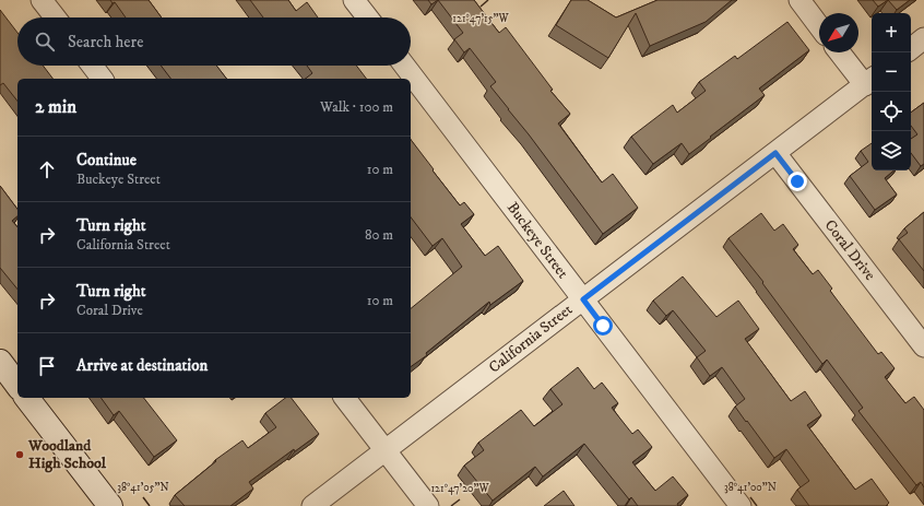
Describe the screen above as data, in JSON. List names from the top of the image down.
{
  "streets": {
    "street": ["Buckeye Street", "Coral Drive", "California Street"]
  },
  "crossings": [
    ["Buckeye Street", "California Street"],
    ["Coral Drive", "California Street"]
  ],
  "places": ["Woodland High School"],
  "north": "bottom left",
  "page": {
    "map_buttons": ["+", "−"],
    "search": "Search here",
    "heading": ["2 min", "Walk · 100 m"],
    "list": [
      ["Continue", "Buckeye Street", "10 m"],
      ["Turn right", "California Street", "80 m"],
      ["Turn right", "Coral Drive", "10 m"],
      "Arrive at destination"
    ]
  },
  "coordinates": [
    "121°47'15\"W",
    "38°41'05\"N",
    "38°41'00\"N",
    "121°47'20\"W"
  ]
}
